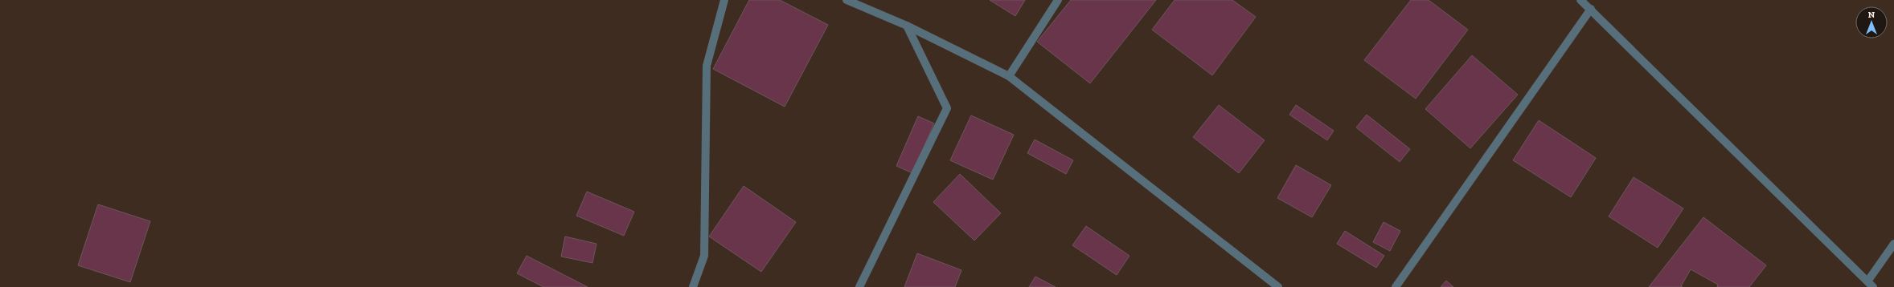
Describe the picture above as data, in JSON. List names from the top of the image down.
{
  "north": "top"
}
